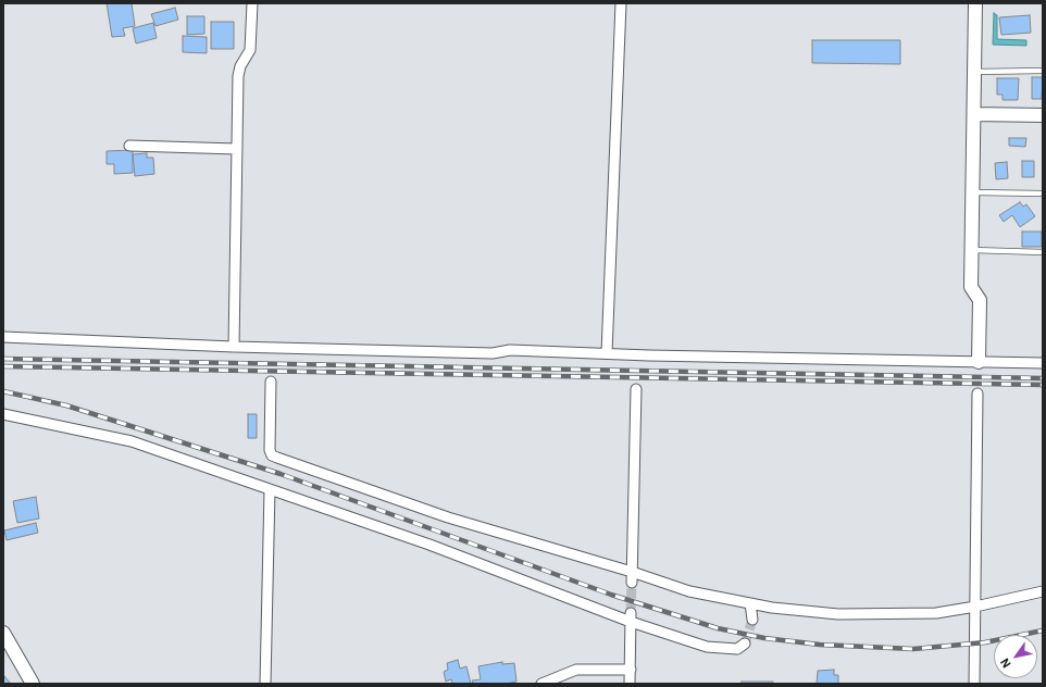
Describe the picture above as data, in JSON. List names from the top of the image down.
{
  "north": "bottom left"
}
